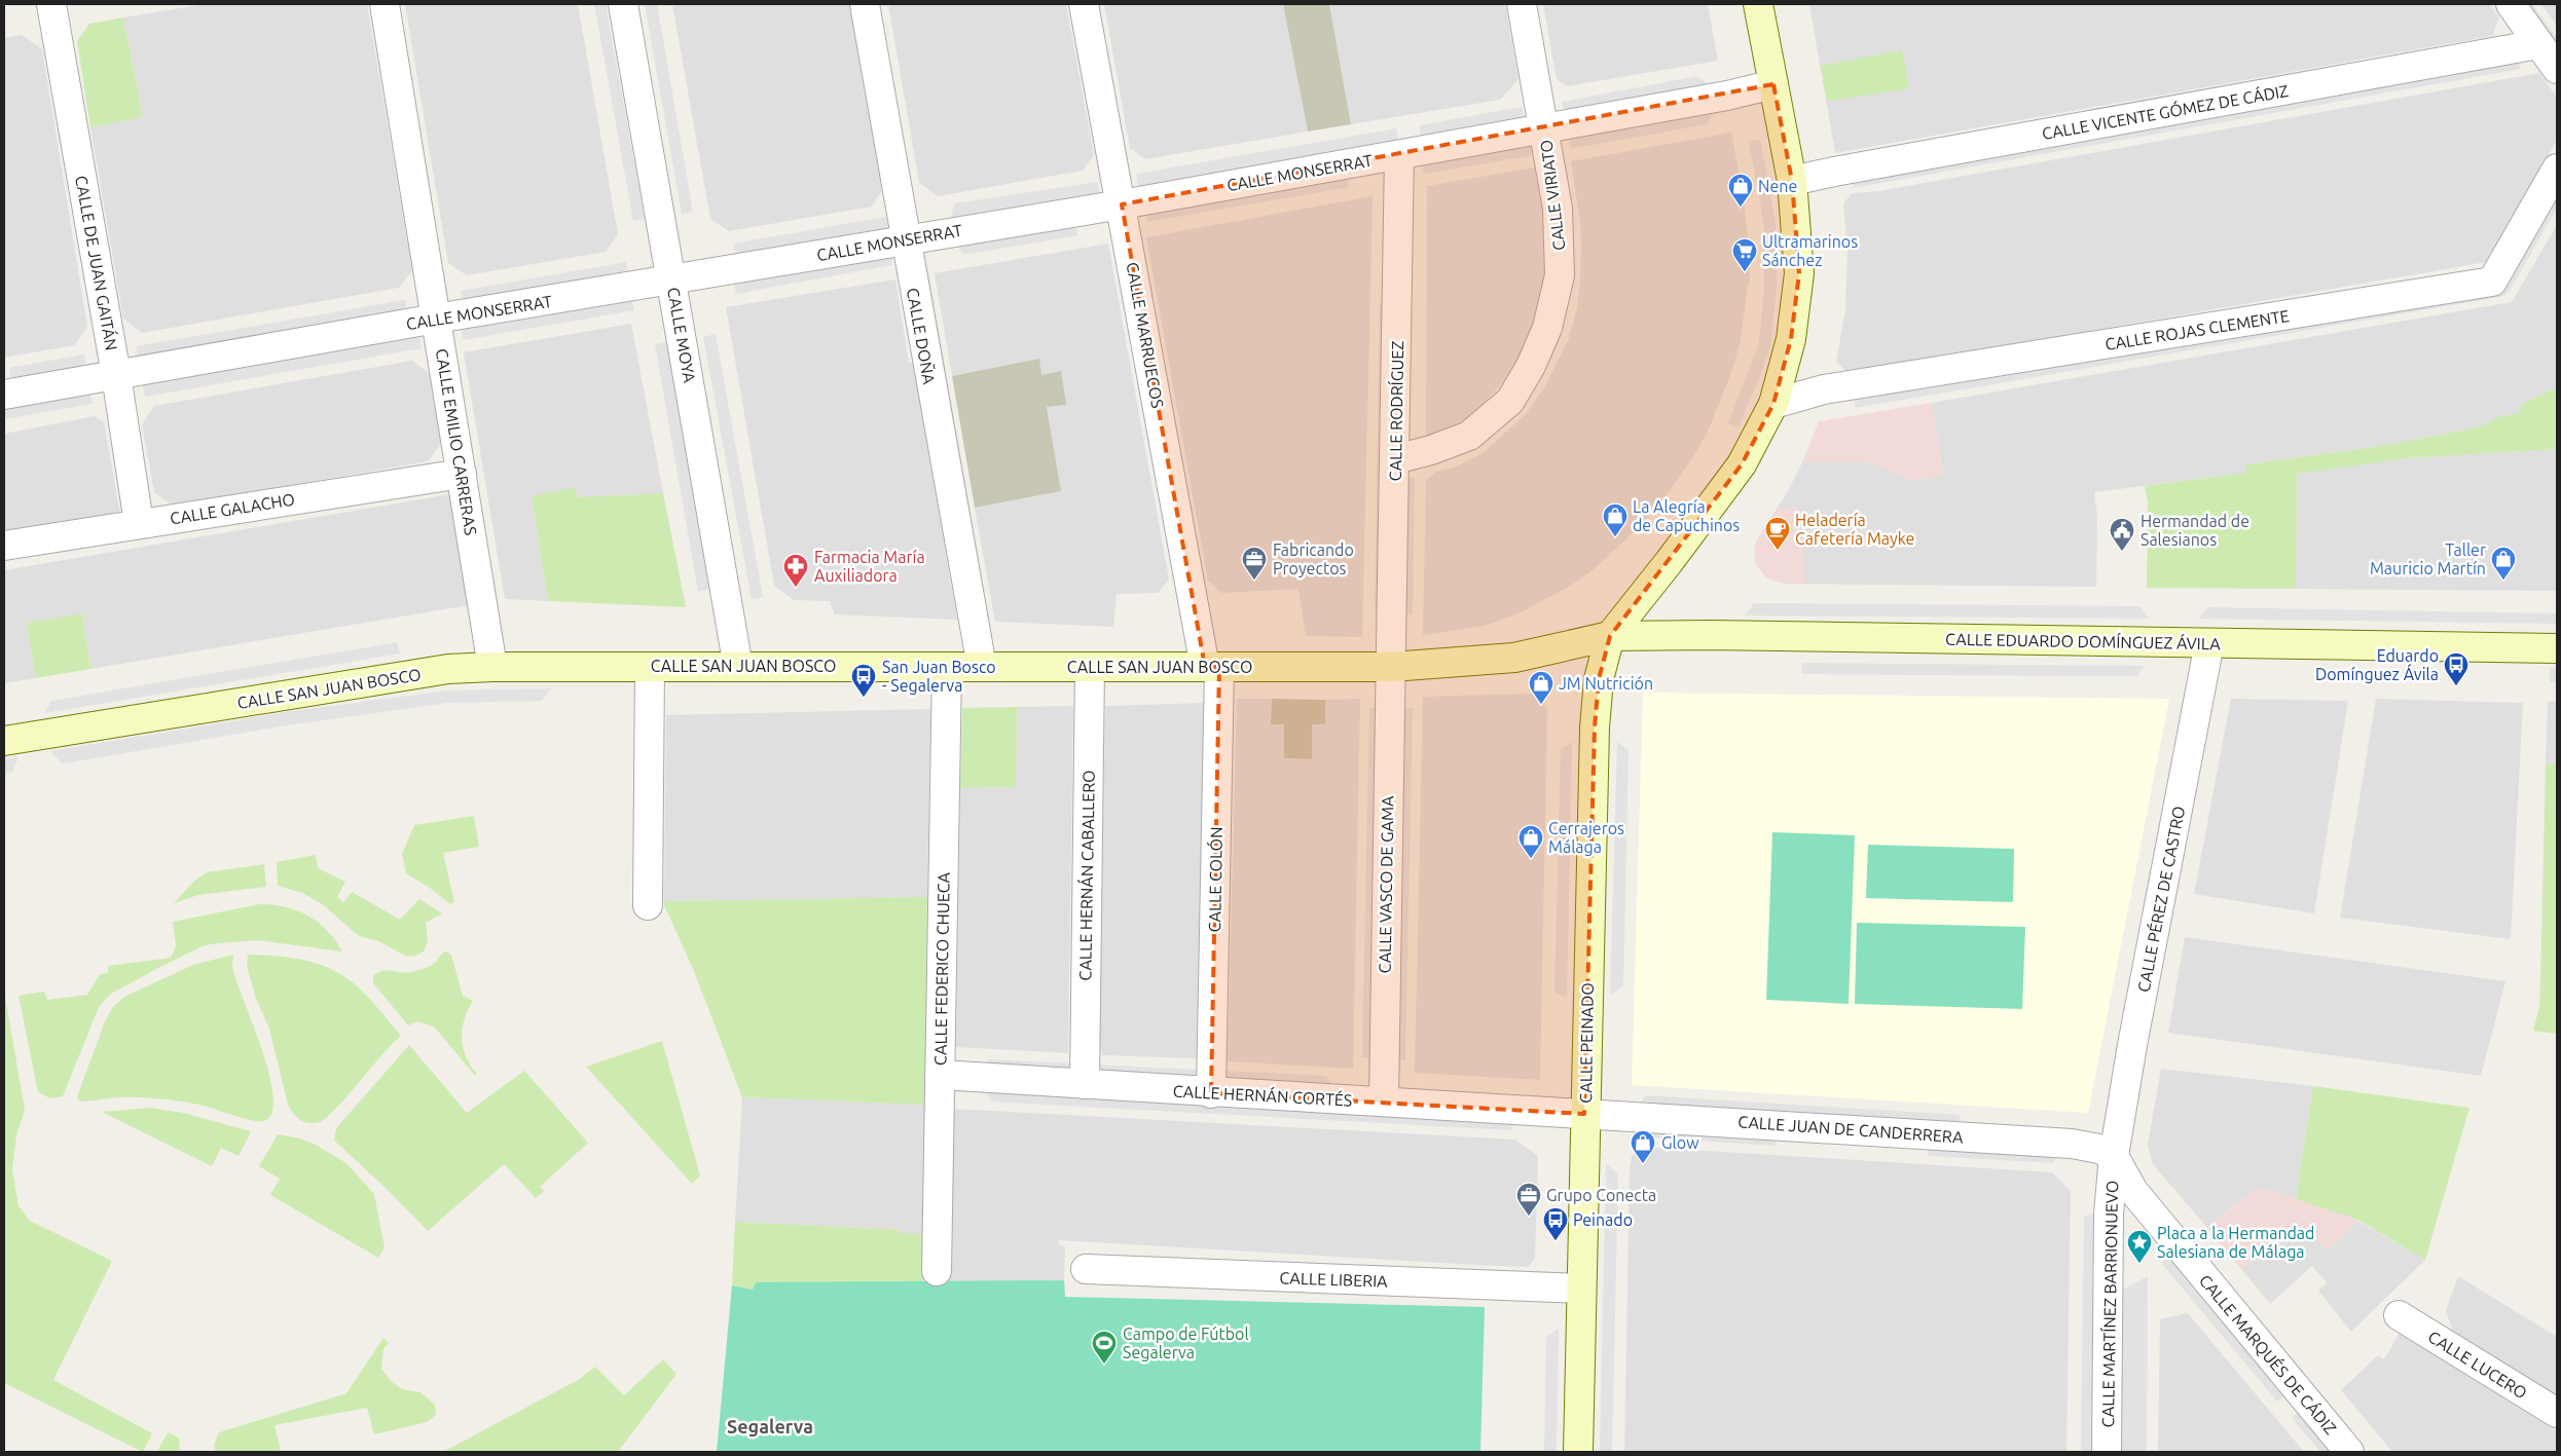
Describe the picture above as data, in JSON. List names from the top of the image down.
{
  "streets": {
    "main road": ["CALLE EDUARDO DOMÍNGUEZ ÁVILA", "CALLE SAN JUAN BOSCO", "CALLE PEINADO"],
    "street": [
      "CALLE VICENTE GÓMEZ DE CÁDIZ",
      "CALLE MONSERRAT",
      "CALLE VIRIATO",
      "CALLE DE JUAN GAITÁN",
      "CALLE ROJAS CLEMENTE",
      "CALLE MOYA",
      "CALLE MARRUECOS",
      "CALLE DOÑA",
      "CALLE RODRÍGUEZ",
      "CALLE EMILIO CARRERAS",
      "CALLE GALACHO",
      "CALLE HERNÁN CABALLERO",
      "CALLE COLÓN",
      "CALLE VASCO DE GAMA",
      "CALLE PÉREZ DE CASTRO",
      "CALLE FEDERICO CHUECA",
      "CALLE HERNÁN CORTÉS",
      "CALLE JUAN DE CANDERRERA",
      "CALLE LIBERIA",
      "CALLE MARTÍNEZ BARRIONUEVO",
      "CALLE MARQUÉS DE CÁDIZ",
      "CALLE LUCERO"
    ]
  },
  "crossings": [
    ["CALLE MONSERRAT", "CALLE VIRIATO"],
    ["CALLE MONSERRAT", "CALLE DE JUAN GAITÁN"],
    ["CALLE MONSERRAT", "CALLE MOYA"],
    ["CALLE MONSERRAT", "CALLE MARRUECOS"],
    ["CALLE MONSERRAT", "CALLE DOÑA"],
    ["CALLE MONSERRAT", "CALLE RODRÍGUEZ"],
    ["CALLE MONSERRAT", "CALLE EMILIO CARRERAS"],
    ["CALLE VIRIATO", "CALLE RODRÍGUEZ"],
    ["CALLE DE JUAN GAITÁN", "CALLE GALACHO"],
    ["CALLE MOYA", "CALLE SAN JUAN BOSCO"],
    ["CALLE MARRUECOS", "CALLE SAN JUAN BOSCO"],
    ["CALLE MARRUECOS", "CALLE COLÓN"],
    ["CALLE DOÑA", "CALLE SAN JUAN BOSCO"],
    ["CALLE RODRÍGUEZ", "CALLE SAN JUAN BOSCO"],
    ["CALLE RODRÍGUEZ", "CALLE VASCO DE GAMA"],
    ["CALLE EMILIO CARRERAS", "CALLE GALACHO"],
    ["CALLE EMILIO CARRERAS", "CALLE SAN JUAN BOSCO"],
    ["CALLE EDUARDO DOMÍNGUEZ ÁVILA", "CALLE SAN JUAN BOSCO"],
    ["CALLE EDUARDO DOMÍNGUEZ ÁVILA", "CALLE PÉREZ DE CASTRO"],
    ["CALLE EDUARDO DOMÍNGUEZ ÁVILA", "CALLE PEINADO"],
    ["CALLE SAN JUAN BOSCO", "CALLE HERNÁN CABALLERO"],
    ["CALLE SAN JUAN BOSCO", "CALLE COLÓN"],
    ["CALLE SAN JUAN BOSCO", "CALLE VASCO DE GAMA"],
    ["CALLE SAN JUAN BOSCO", "CALLE FEDERICO CHUECA"],
    ["CALLE SAN JUAN BOSCO", "CALLE PEINADO"],
    ["CALLE HERNÁN CABALLERO", "CALLE HERNÁN CORTÉS"],
    ["CALLE COLÓN", "CALLE HERNÁN CORTÉS"],
    ["CALLE VASCO DE GAMA", "CALLE HERNÁN CORTÉS"],
    ["CALLE PÉREZ DE CASTRO", "CALLE JUAN DE CANDERRERA"],
    ["CALLE PÉREZ DE CASTRO", "CALLE MARTÍNEZ BARRIONUEVO"],
    ["CALLE PÉREZ DE CASTRO", "CALLE MARQUÉS DE CÁDIZ"],
    ["CALLE FEDERICO CHUECA", "CALLE HERNÁN CORTÉS"],
    ["CALLE PEINADO", "CALLE HERNÁN CORTÉS"],
    ["CALLE PEINADO", "CALLE JUAN DE CANDERRERA"],
    ["CALLE PEINADO", "CALLE LIBERIA"],
    ["CALLE HERNÁN CORTÉS", "CALLE JUAN DE CANDERRERA"],
    ["CALLE JUAN DE CANDERRERA", "CALLE MARTÍNEZ BARRIONUEVO"],
    ["CALLE JUAN DE CANDERRERA", "CALLE MARQUÉS DE CÁDIZ"],
    ["CALLE MARTÍNEZ BARRIONUEVO", "CALLE MARQUÉS DE CÁDIZ"]
  ],
  "districts": ["Segalerva"],
  "places": {
    "shop": [
      "Nene",
      "La Alegría de Capuchinos",
      "Taller Mauricio Martín",
      "JM Nutrición",
      "Cerrajeros Málaga",
      "Glow"
    ],
    "supermarket": ["Ultramarinos Sánchez"],
    "cafe": ["Heladería Cafetería Mayke"],
    "public building": ["Hermandad de Salesianos"],
    "office": ["Fabricando Proyectos", "Grupo Conecta"],
    "pharmacy": ["Farmacia María Auxiliadora"],
    "bus stop": ["Eduardo Domínguez Ávila", "San Juan Bosco - Segalerva", "Peinado"],
    "place": ["Placa a la Hermandad Salesiana de Málaga"],
    "sports": ["Campo de Fútbol Segalerva"]
  }
}
